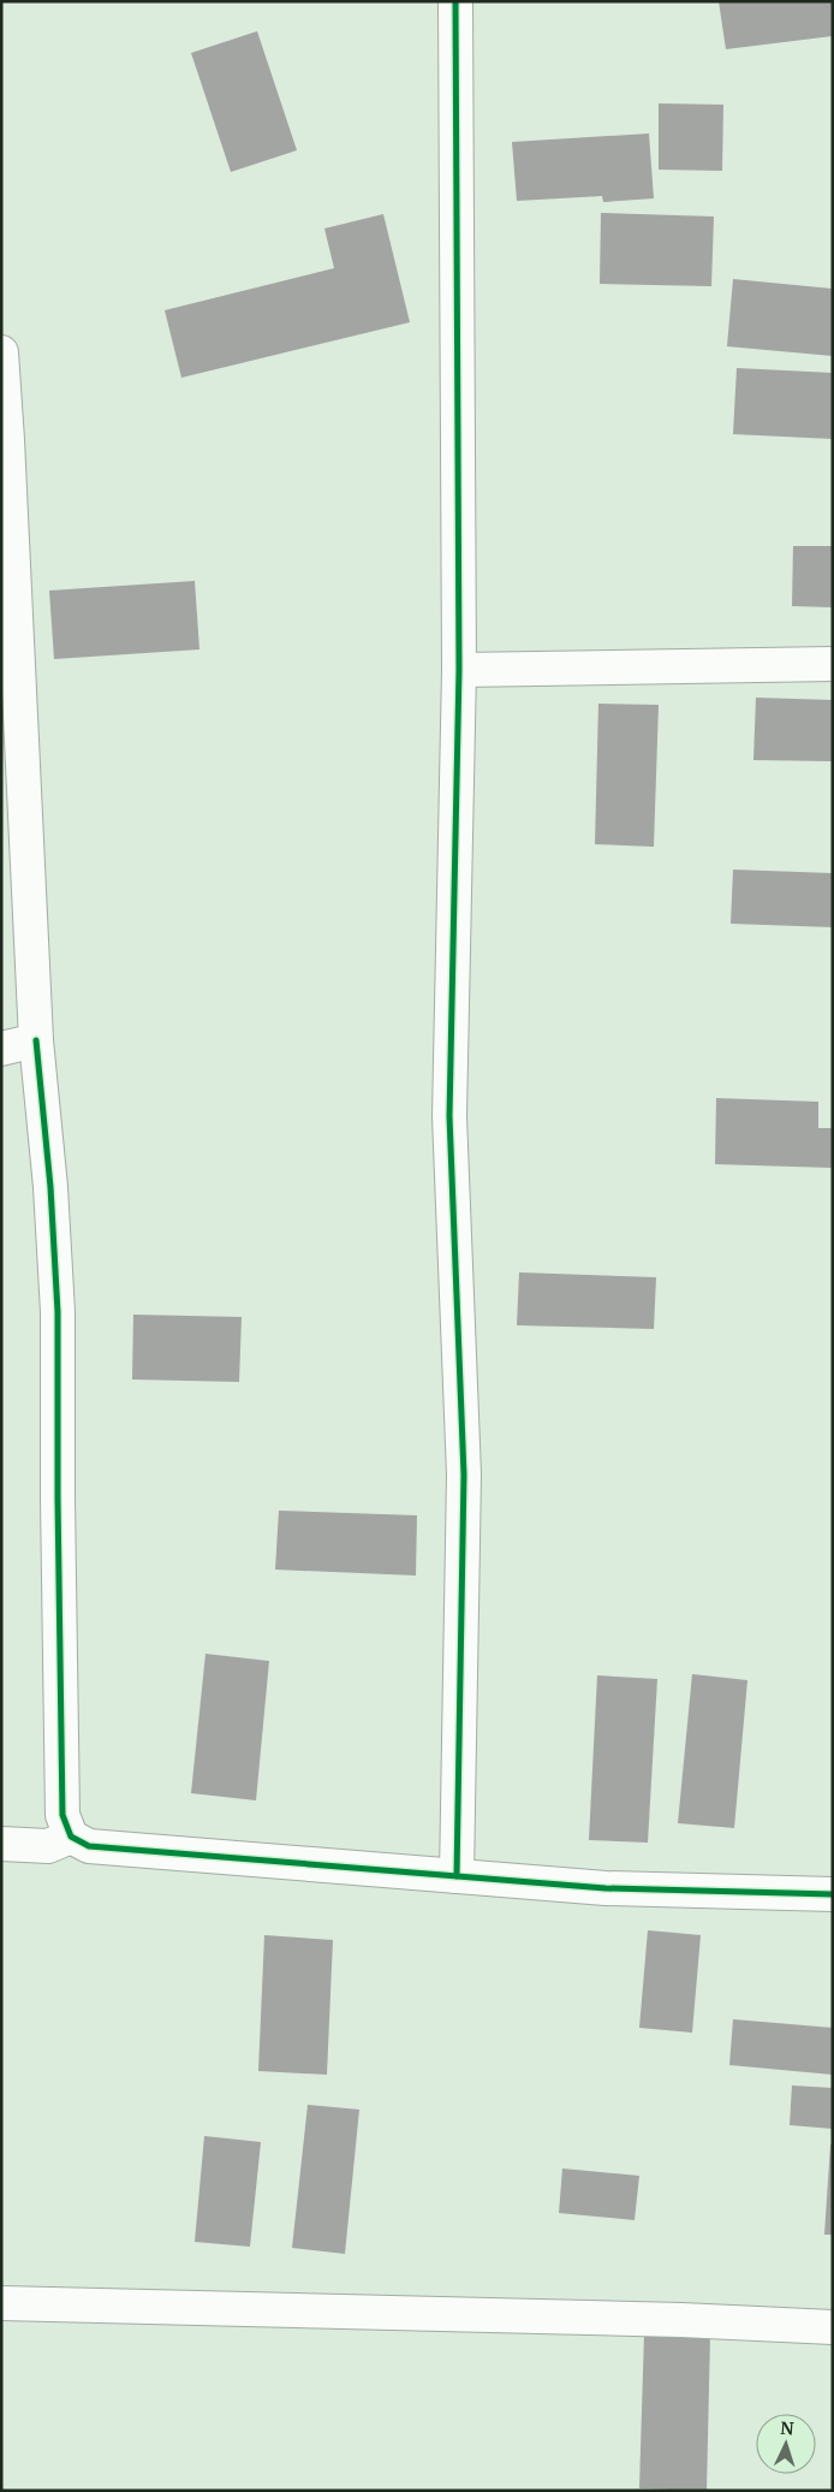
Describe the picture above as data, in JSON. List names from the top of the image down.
{
  "north": "top"
}
